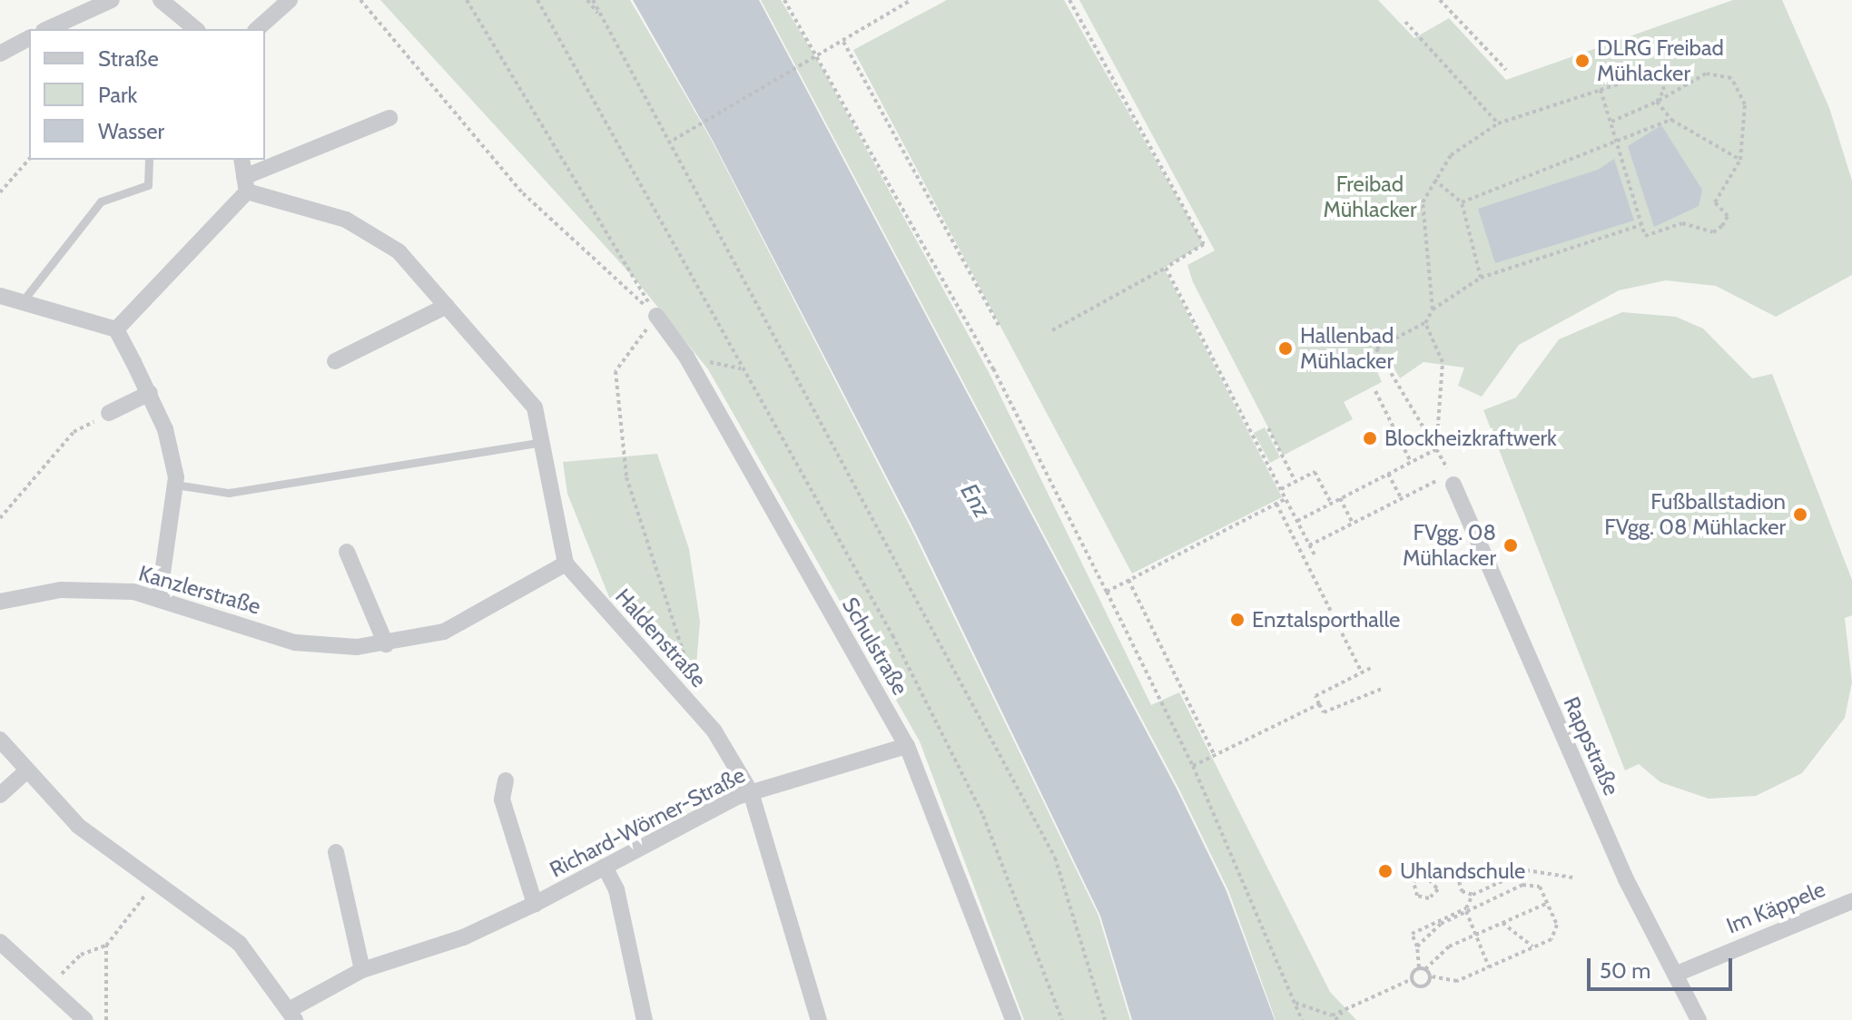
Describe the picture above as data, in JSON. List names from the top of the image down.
{
  "streets": {
    "street": [
      "Kanzlerstraße",
      "Haldenstraße",
      "Schulstraße",
      "Rappstraße",
      "Richard-Wörner-Straße",
      "Im Käppele"
    ]
  },
  "crossings": [
    ["Kanzlerstraße", "Haldenstraße"],
    ["Haldenstraße", "Richard-Wörner-Straße"],
    ["Schulstraße", "Richard-Wörner-Straße"],
    ["Rappstraße", "Im Käppele"]
  ],
  "water": ["Enz"],
  "parks": ["Freibad Mühlacker"],
  "places": [
    "DLRG Freibad Mühlacker",
    "Hallenbad Mühlacker",
    "Blockheizkraftwerk",
    "Fußballstadion FVgg. 08 Mühlacker",
    "FVgg. 08 Mühlacker",
    "Enztalsporthalle",
    "Uhlandschule"
  ],
  "legend": ["Straße", "Park", "Wasser"],
  "scale_bar": "50 m"
}
